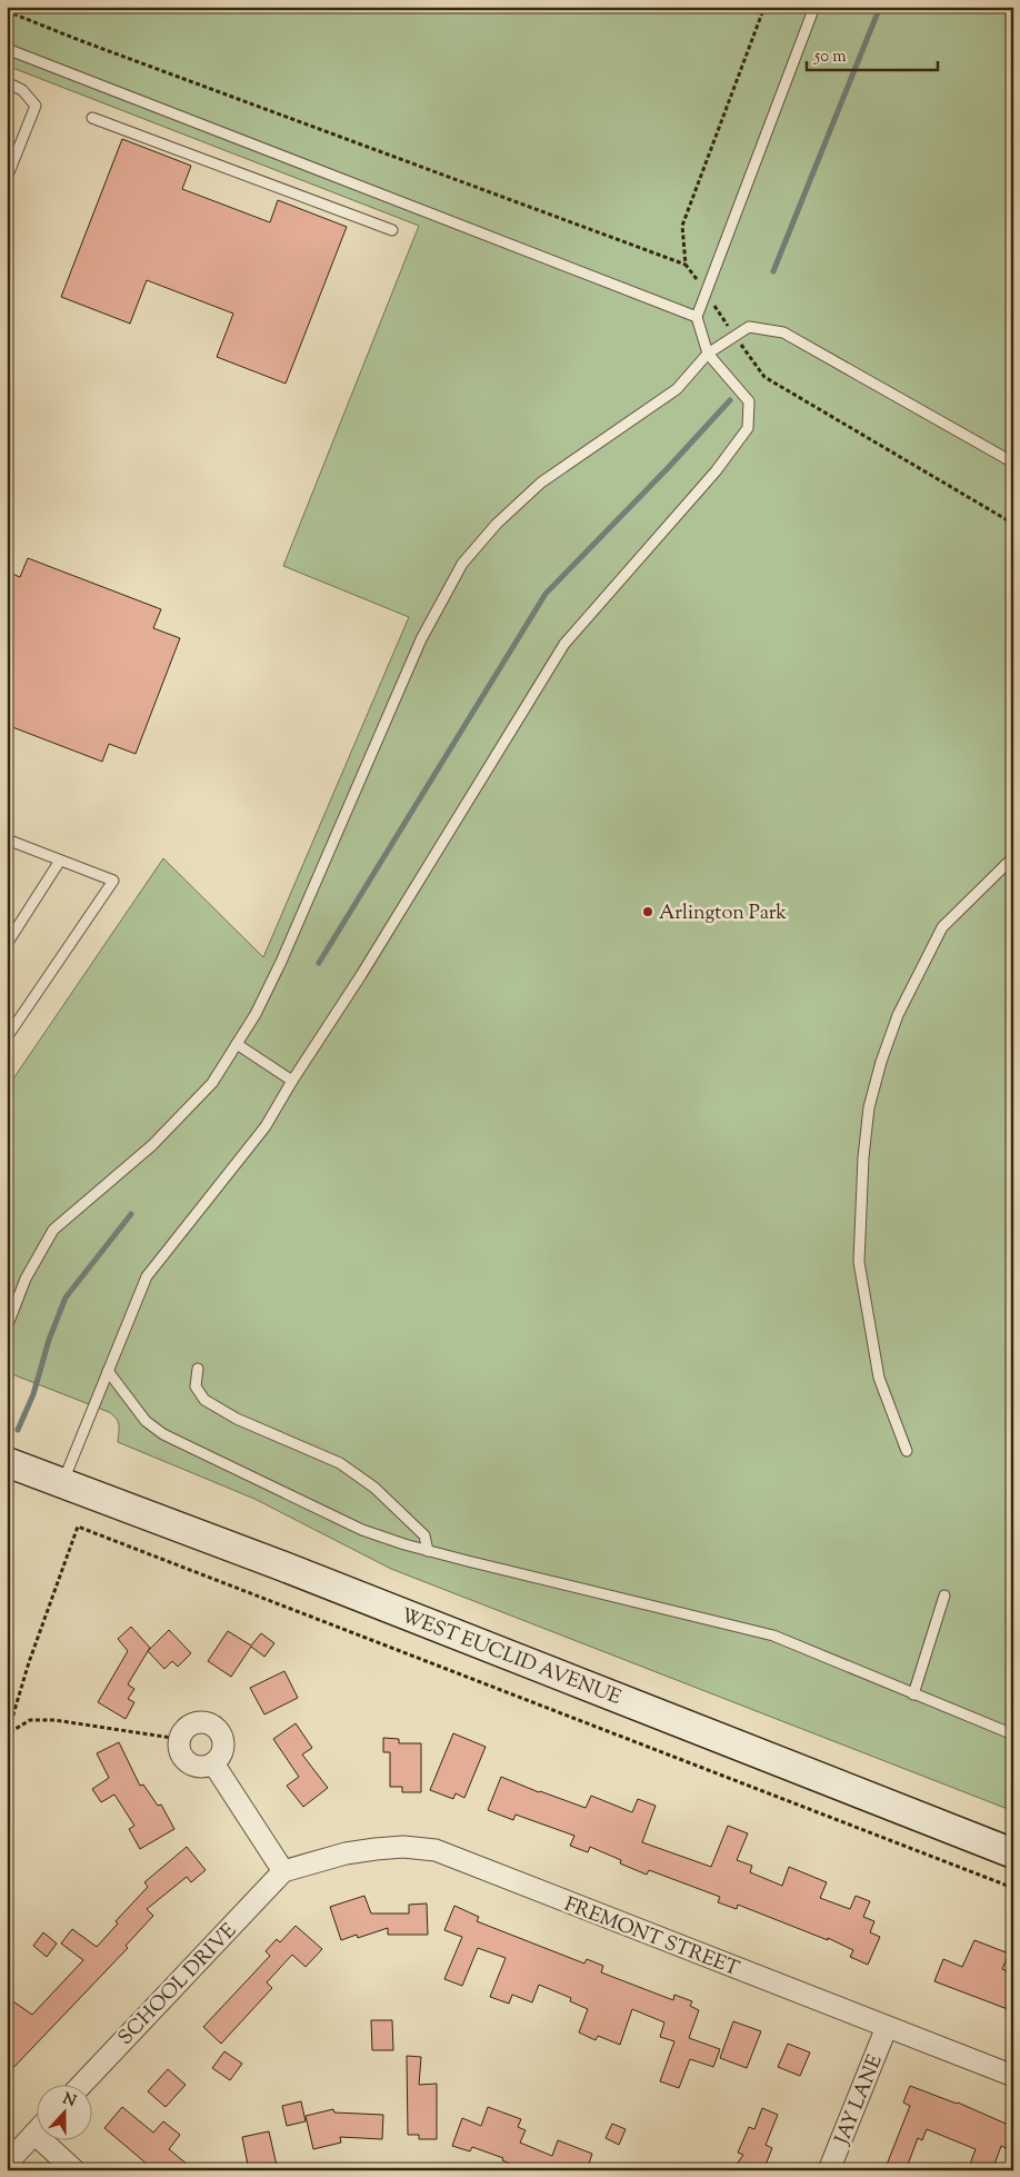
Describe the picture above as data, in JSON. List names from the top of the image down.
{
  "streets": {
    "main road": ["WEST EUCLID AVENUE"],
    "street": ["FREMONT STREET", "SCHOOL DRIVE", "JAY LANE"]
  },
  "crossings": [
    ["FREMONT STREET", "SCHOOL DRIVE"],
    ["FREMONT STREET", "JAY LANE"]
  ],
  "places": ["Arlington Park"],
  "scale_bar": "50 m",
  "north": "top"
}
